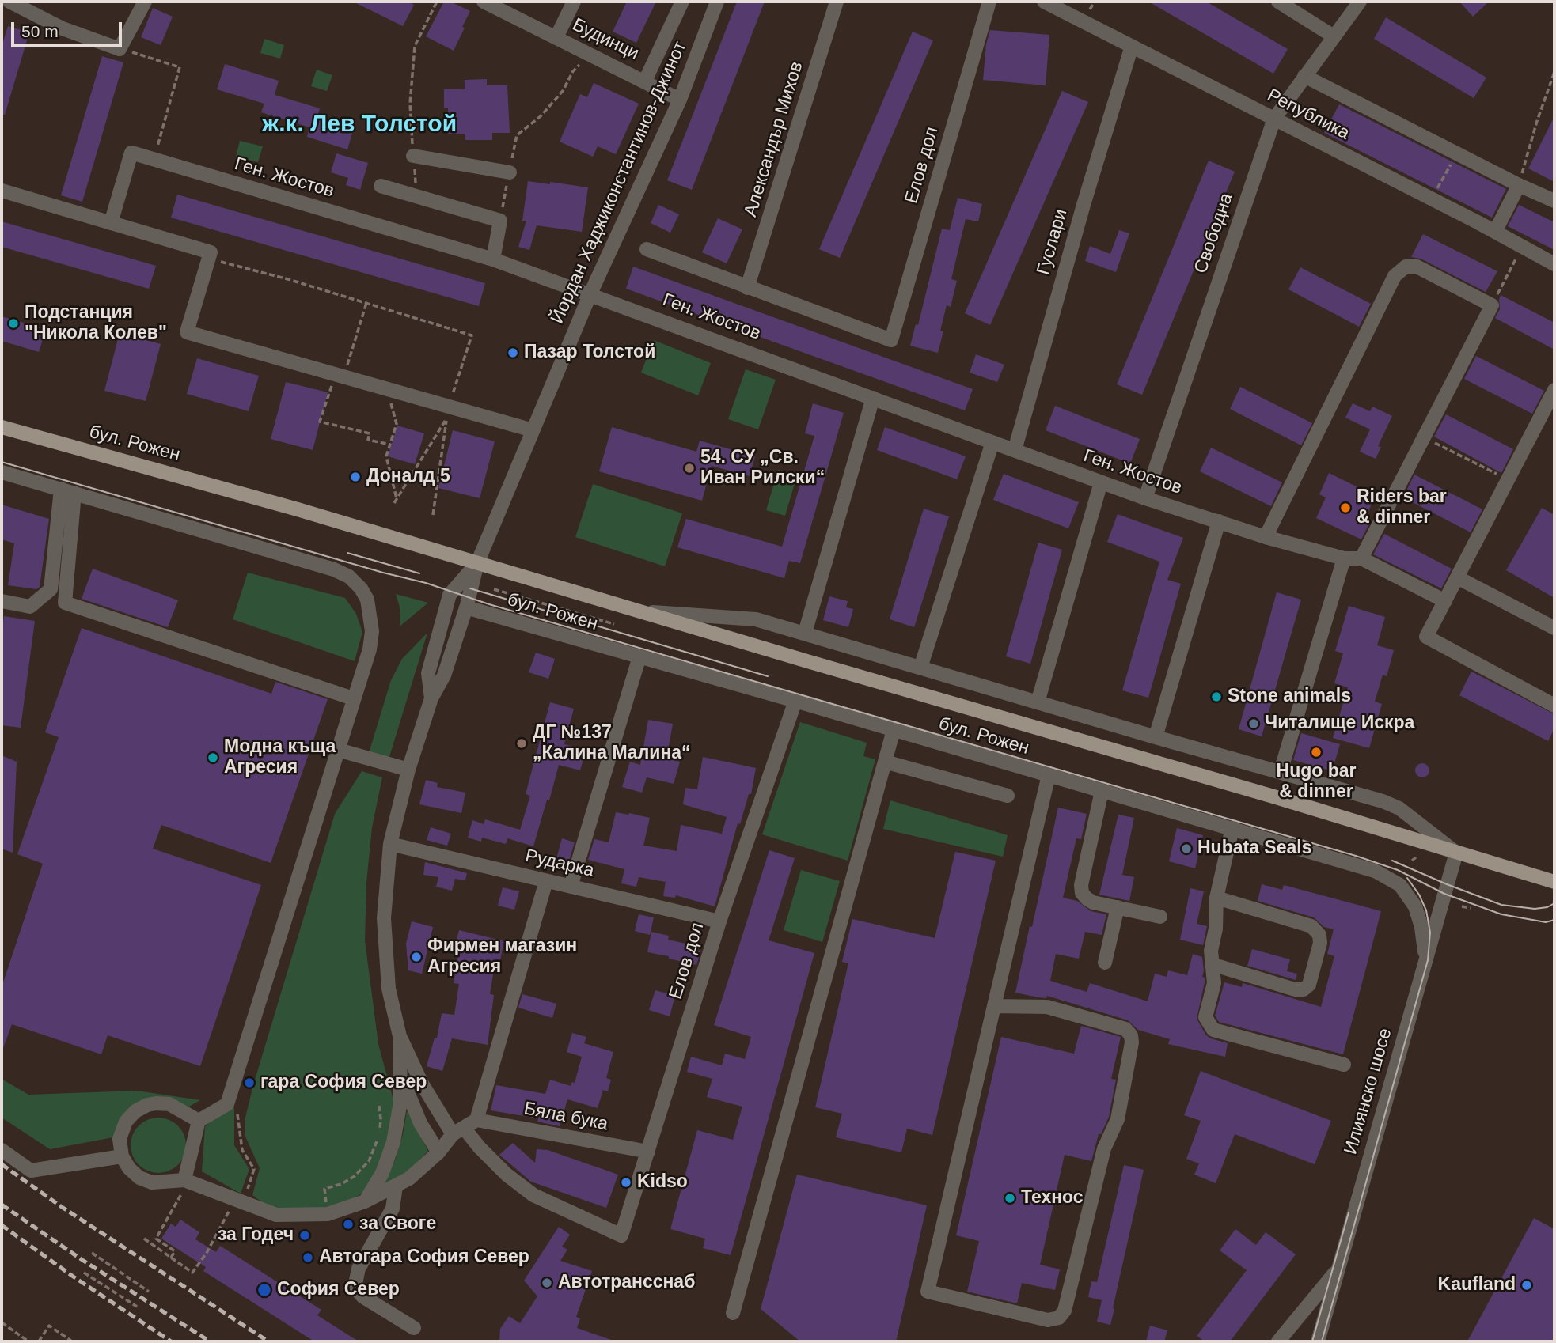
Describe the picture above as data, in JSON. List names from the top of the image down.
{
  "streets": {
    "main road": ["бул. Рожен"],
    "street": [
      "Будинци",
      "Република",
      "Александър Михов",
      "Елов дол",
      "Ген. Жостов",
      "Йордан Хаджиконстантинов-Джинот",
      "Свободна",
      "Гуслари",
      "Рударка",
      "Илиянско шосе",
      "Бяла бука"
    ]
  },
  "crossings": [
    ["Будинци", "Йордан Хаджиконстантинов-Джинот"],
    ["Република", "Свободна"],
    ["Република", "Гуслари"],
    ["Александър Михов", "Елов дол"],
    ["Елов дол", "бул. Рожен"],
    ["Елов дол", "Рударка"],
    ["Елов дол", "Бяла бука"],
    ["Ген. Жостов", "Йордан Хаджиконстантинов-Джинот"],
    ["Ген. Жостов", "Свободна"],
    ["Ген. Жостов", "Гуслари"],
    ["Йордан Хаджиконстантинов-Джинот", "бул. Рожен"],
    ["бул. Рожен", "Илиянско шосе"]
  ],
  "districts": ["ж.к. Лев Толстой"],
  "places": [
    "Подстанция \"Никола Колев\"",
    "Пазар Толстой",
    "54. СУ „Св. Иван Рилски“",
    "Доналд 5",
    "Riders bar & dinner",
    "Stone animals",
    "Читалище Искра",
    "ДГ №137 „Калина Малина“",
    "Hugo bar & dinner",
    "Модна къща Агресия",
    "Hubata Seals",
    "Фирмен магазин Агресия",
    "гара София Север",
    "Kidso",
    "Технос",
    "за Своге",
    "за Годеч",
    "Автогара София Север",
    "Автотрансснаб",
    "Kaufland",
    "София Север"
  ],
  "scale_bar": "50 m"
}
